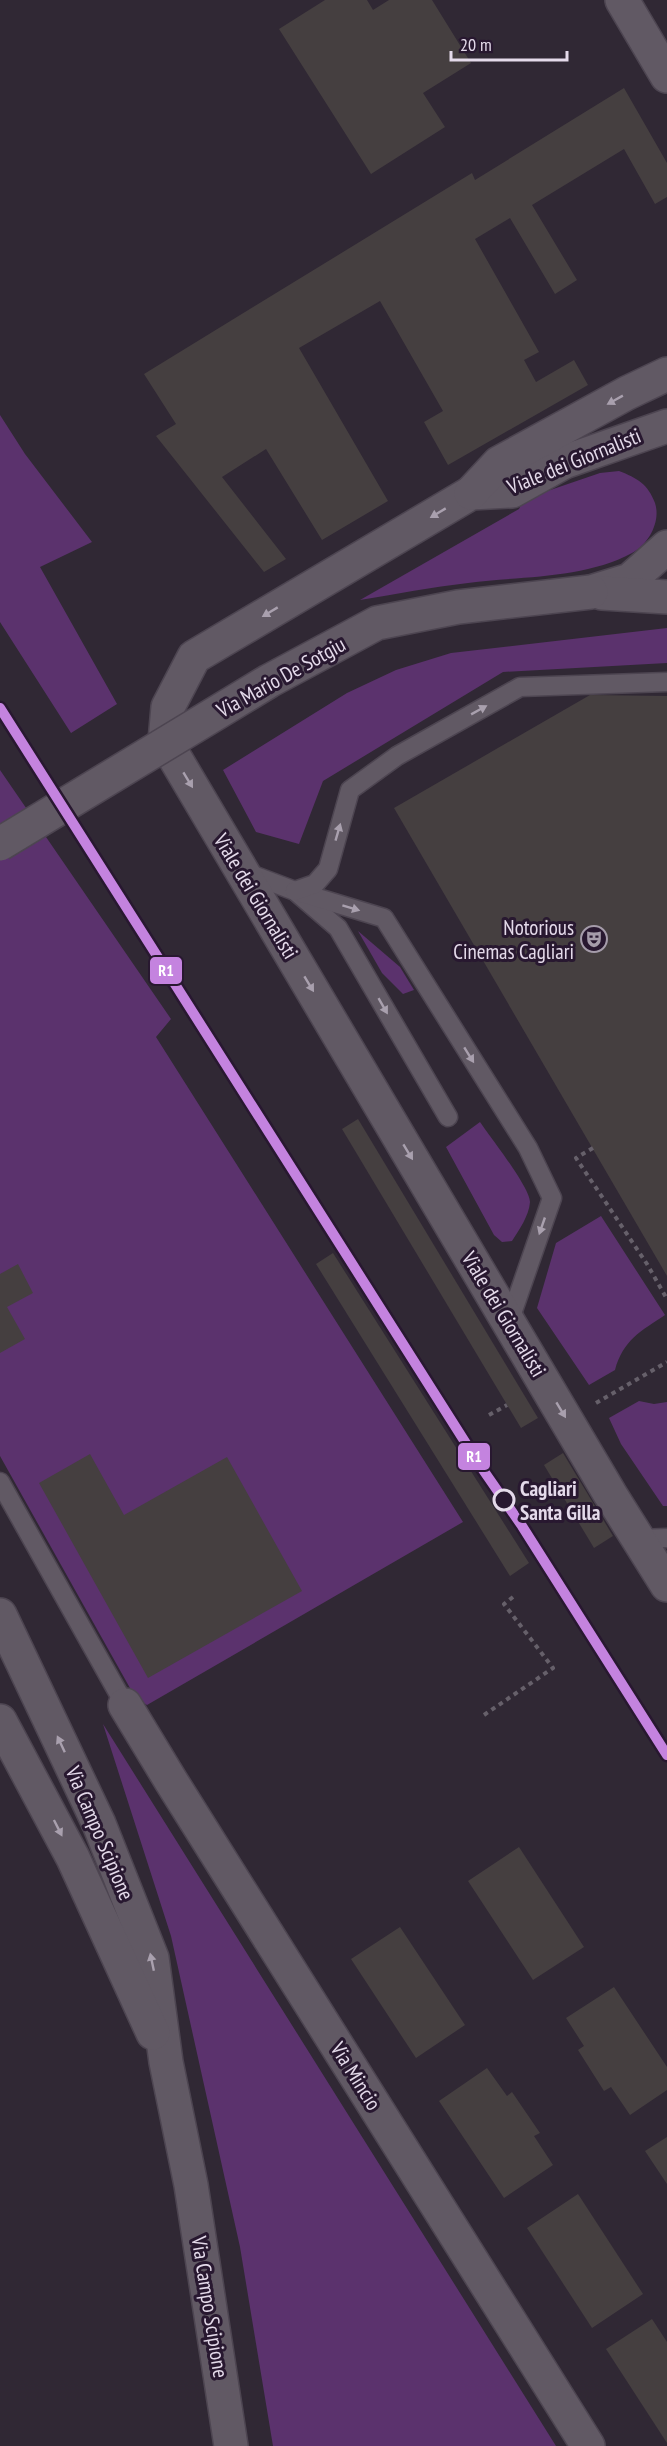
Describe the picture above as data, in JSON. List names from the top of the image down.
{
  "streets": {
    "street": [
      "Viale dei Giornalisti",
      "Via Mario De Sotgiu",
      "Via Campo Scipione",
      "Via Mincio"
    ]
  },
  "places": {
    "theatre": ["Notorious Cinemas Cagliari"],
    "other": ["Cagliari Santa Gilla"]
  },
  "lines": ["transit line R1"],
  "scale_bar": "20 m"
}
